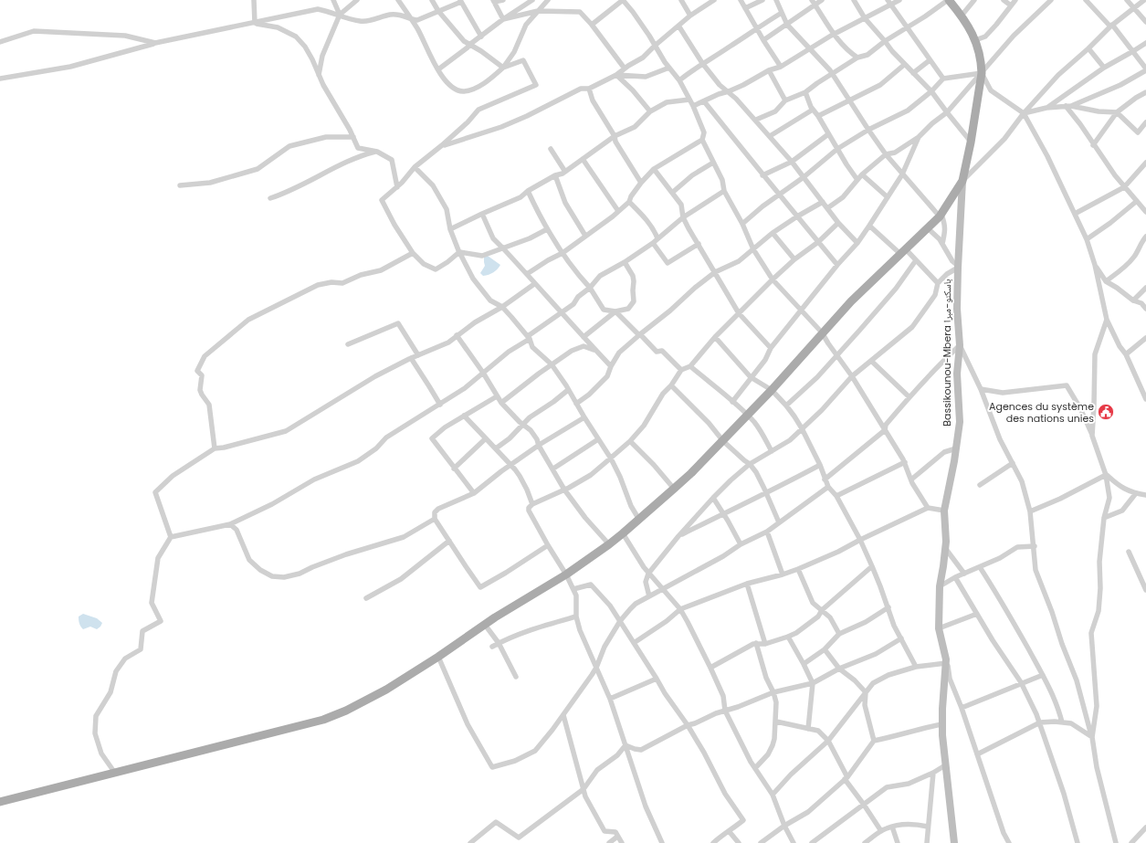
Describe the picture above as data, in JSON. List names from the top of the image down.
{
  "streets": {
    "main road": ["Bassikounou-Mbera باسكنو-مبرا"]
  },
  "places": {
    "public building": ["Agences du système des nations unies"]
  }
}
